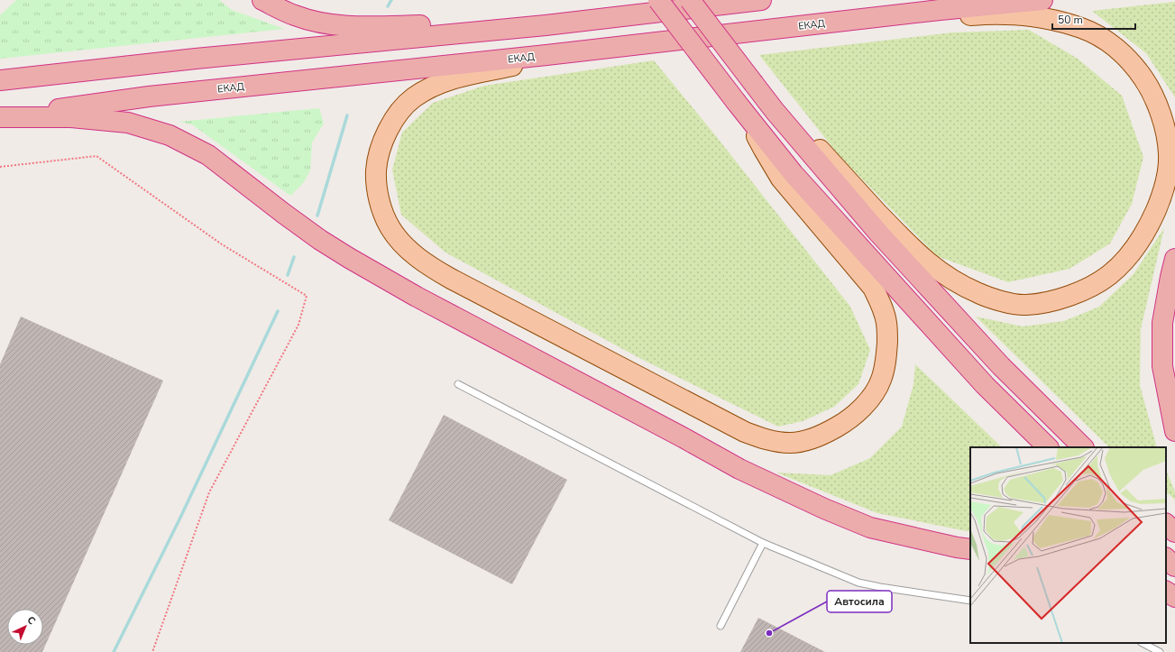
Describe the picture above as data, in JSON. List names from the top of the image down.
{
  "streets": {
    "highway": ["ЕКАД"]
  },
  "places": ["Автосила"],
  "scale_bar": "50 m",
  "north": "top right"
}
